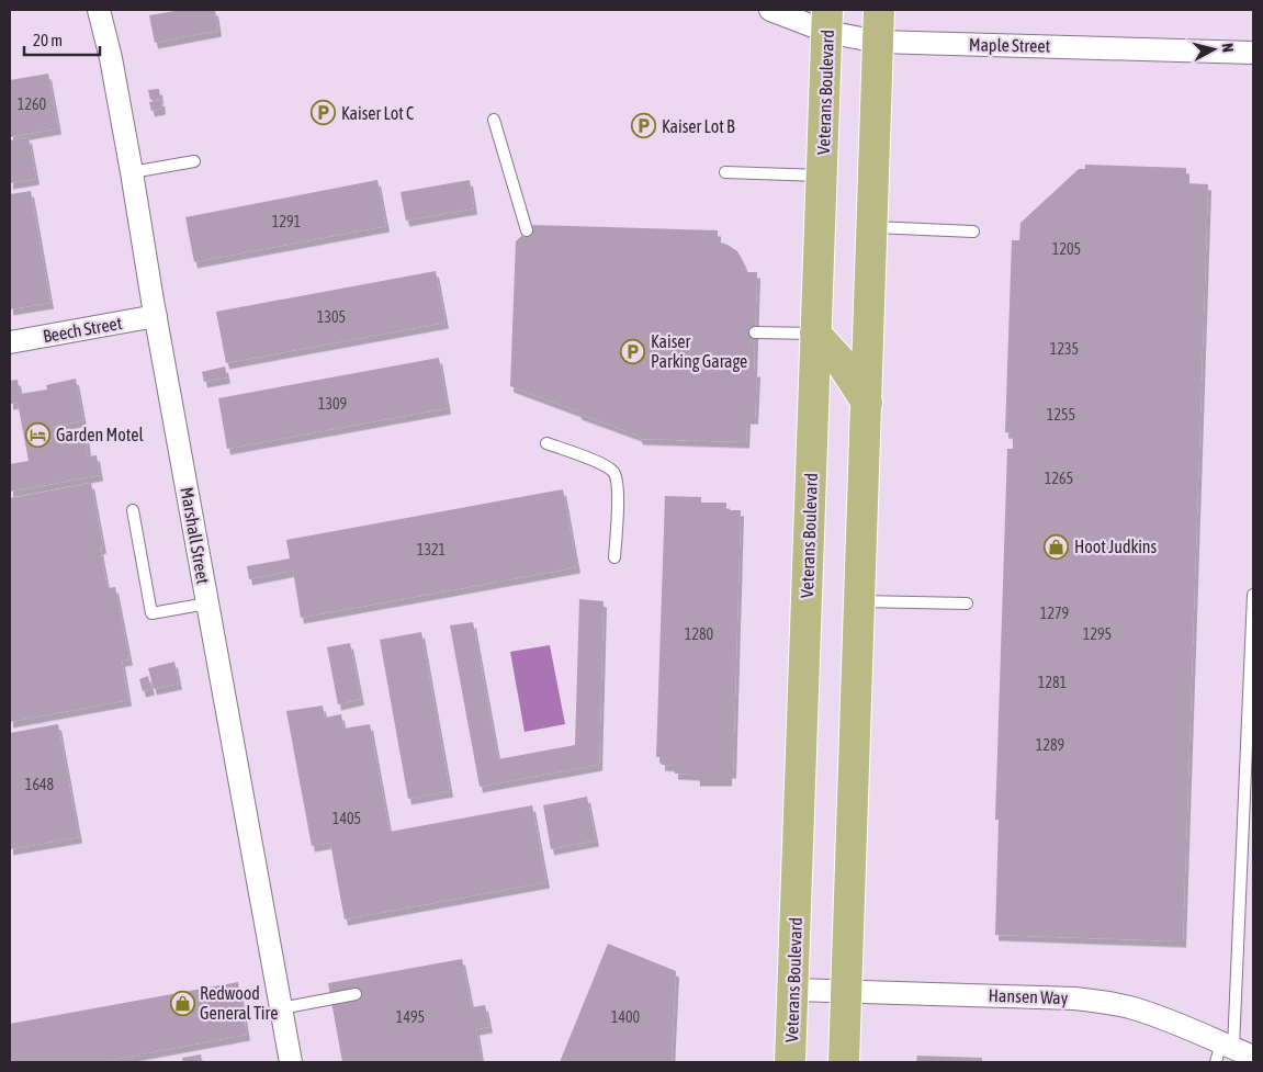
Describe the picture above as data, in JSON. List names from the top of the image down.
{
  "streets": {
    "main road": ["Veterans Boulevard"],
    "street": [
      "Maple Street",
      "Beech Street",
      "Marshall Street",
      "Hansen Way"
    ]
  },
  "crossings": [
    ["Maple Street", "Veterans Boulevard"],
    ["Veterans Boulevard", "Hansen Way"],
    ["Beech Street", "Marshall Street"]
  ],
  "places": {
    "parking": ["Kaiser Lot C", "Kaiser Lot B", "Kaiser Parking Garage"],
    "hotel": ["Garden Motel"],
    "shop": ["Hoot Judkins", "Redwood General Tire"]
  },
  "house_numbers": [
    "1260",
    "1291",
    "1205",
    "1305",
    "1235",
    "1309",
    "1255",
    "1265",
    "1321",
    "1279",
    "1280",
    "1295",
    "1281",
    "1289",
    "1648",
    "1405",
    "1495",
    "1400"
  ],
  "scale_bar": "20 m",
  "north": "right"
}
